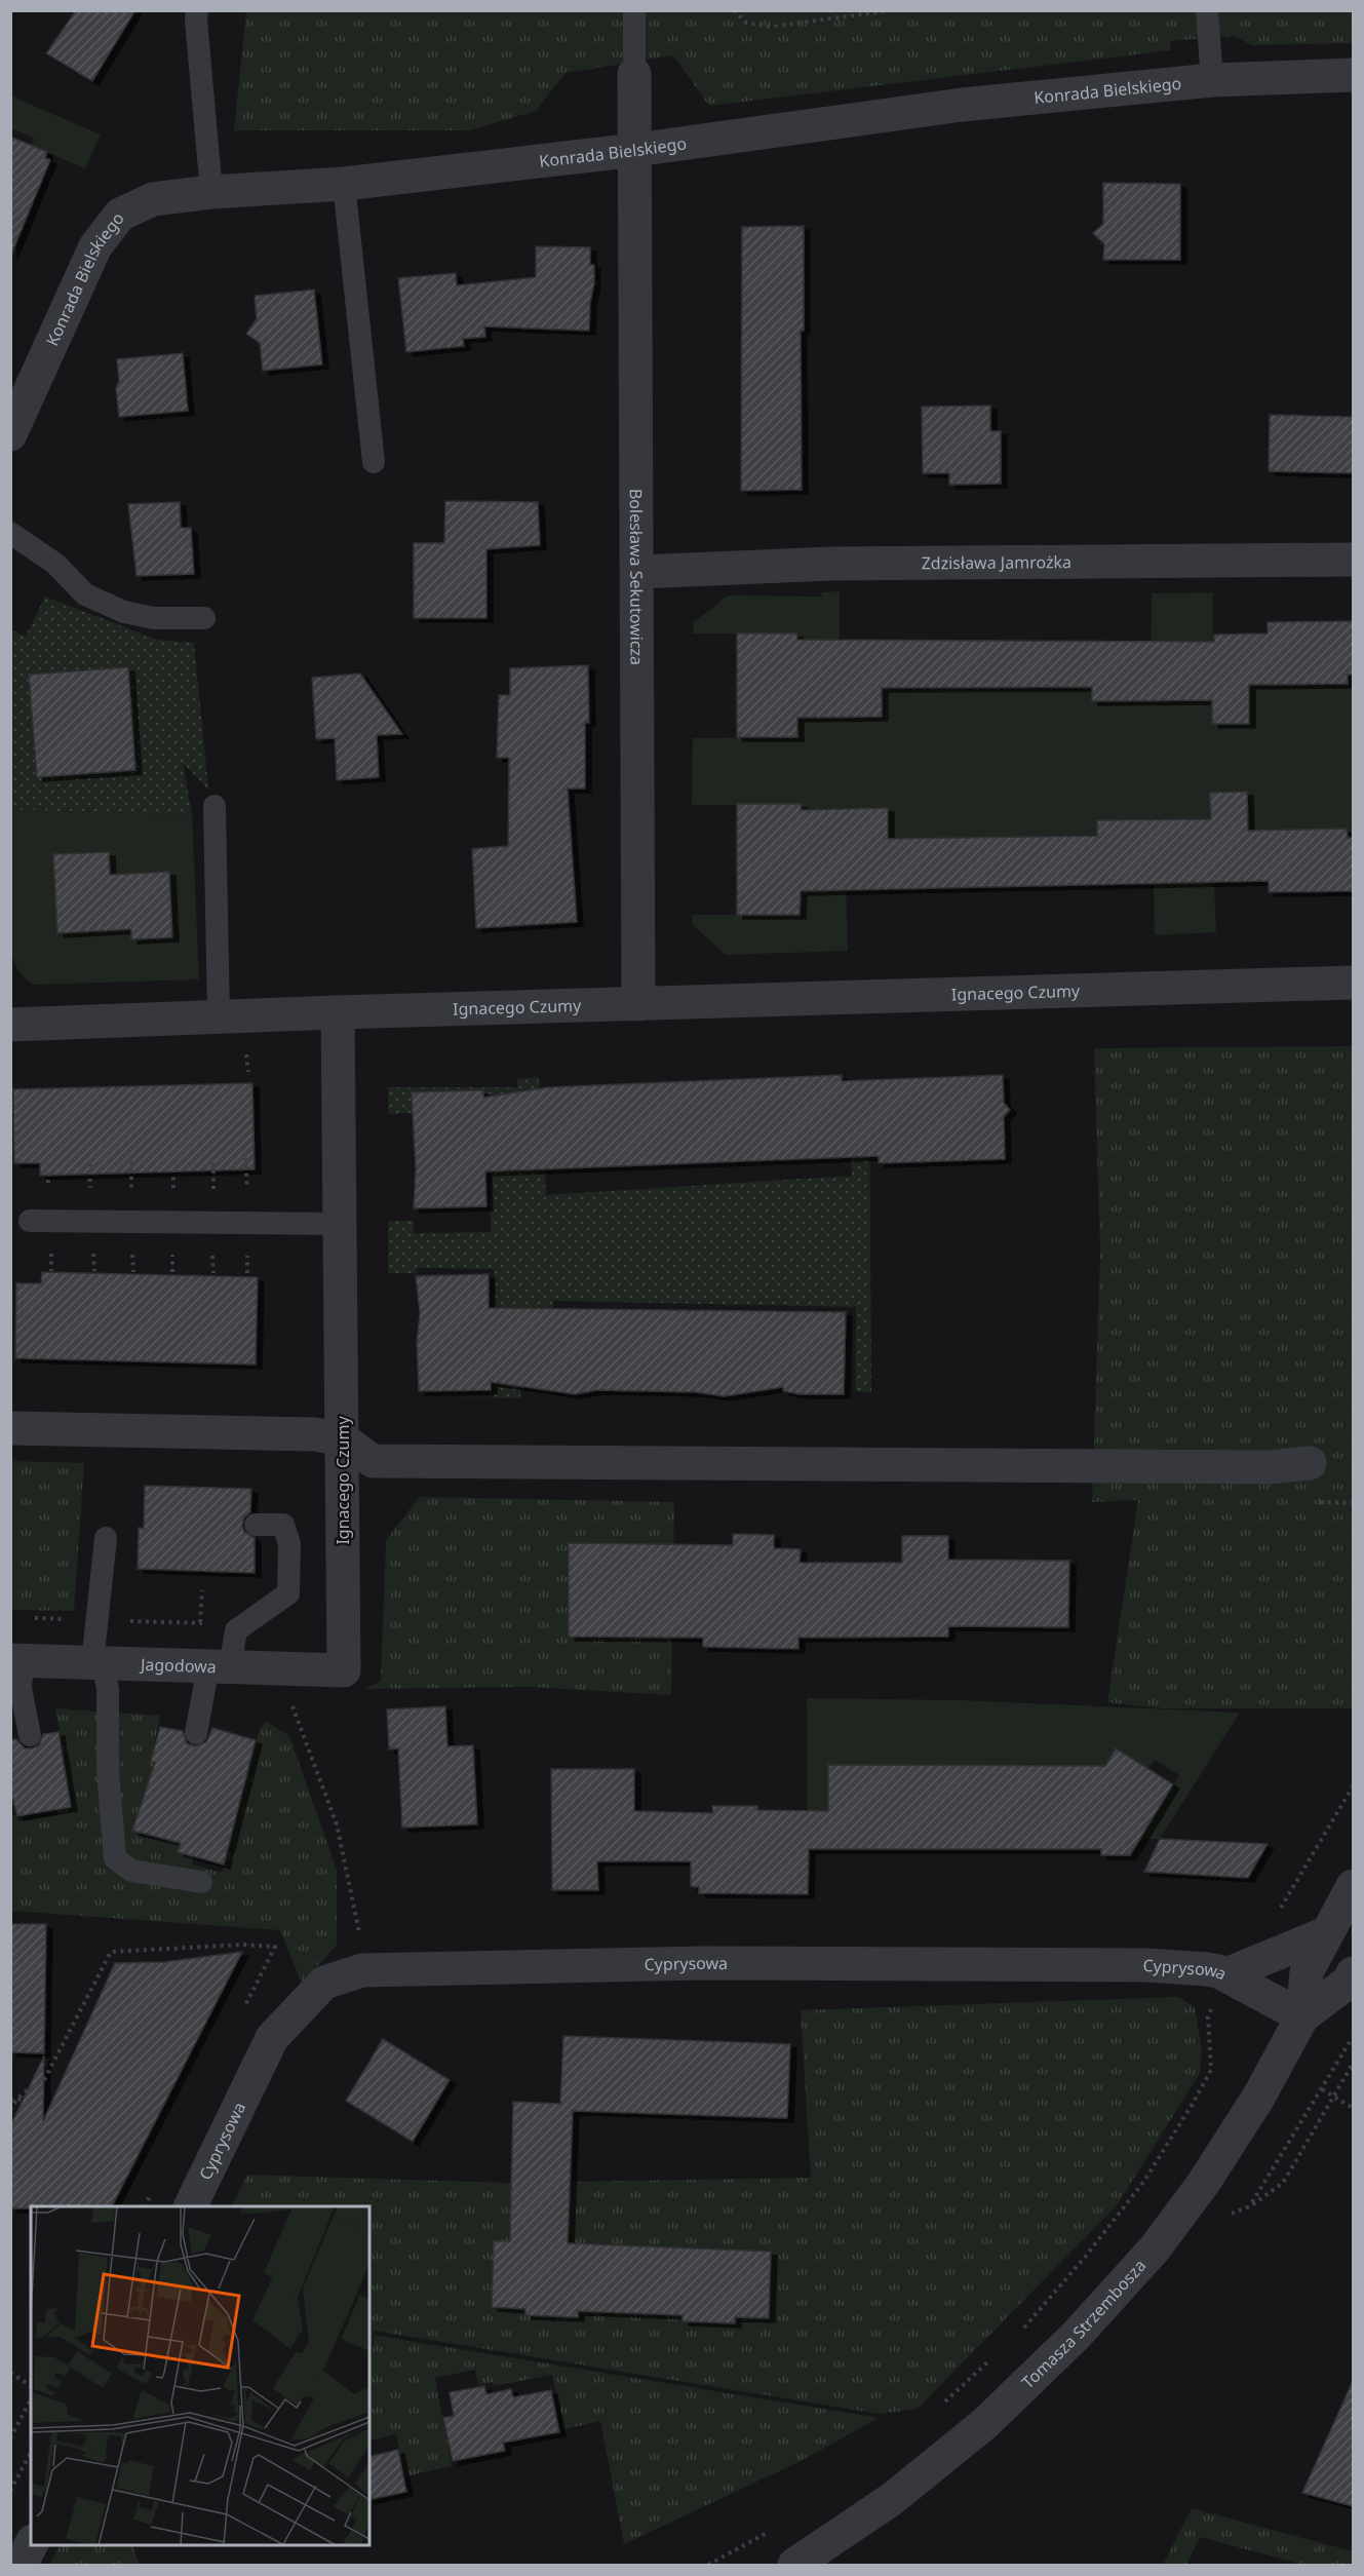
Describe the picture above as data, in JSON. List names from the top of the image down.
{
  "streets": {
    "street": [
      "Konrada Bielskiego",
      "Zdzisława Jamrożka",
      "Bolesława Sekutowicza",
      "Ignacego Czumy",
      "Jagodowa",
      "Cyprysowa",
      "Tomasza Strzembosza"
    ]
  },
  "crossings": [
    ["Konrada Bielskiego", "Bolesława Sekutowicza"],
    ["Zdzisława Jamrożka", "Bolesława Sekutowicza"],
    ["Bolesława Sekutowicza", "Ignacego Czumy"],
    ["Ignacego Czumy", "Jagodowa"],
    ["Cyprysowa", "Tomasza Strzembosza"]
  ]
}
